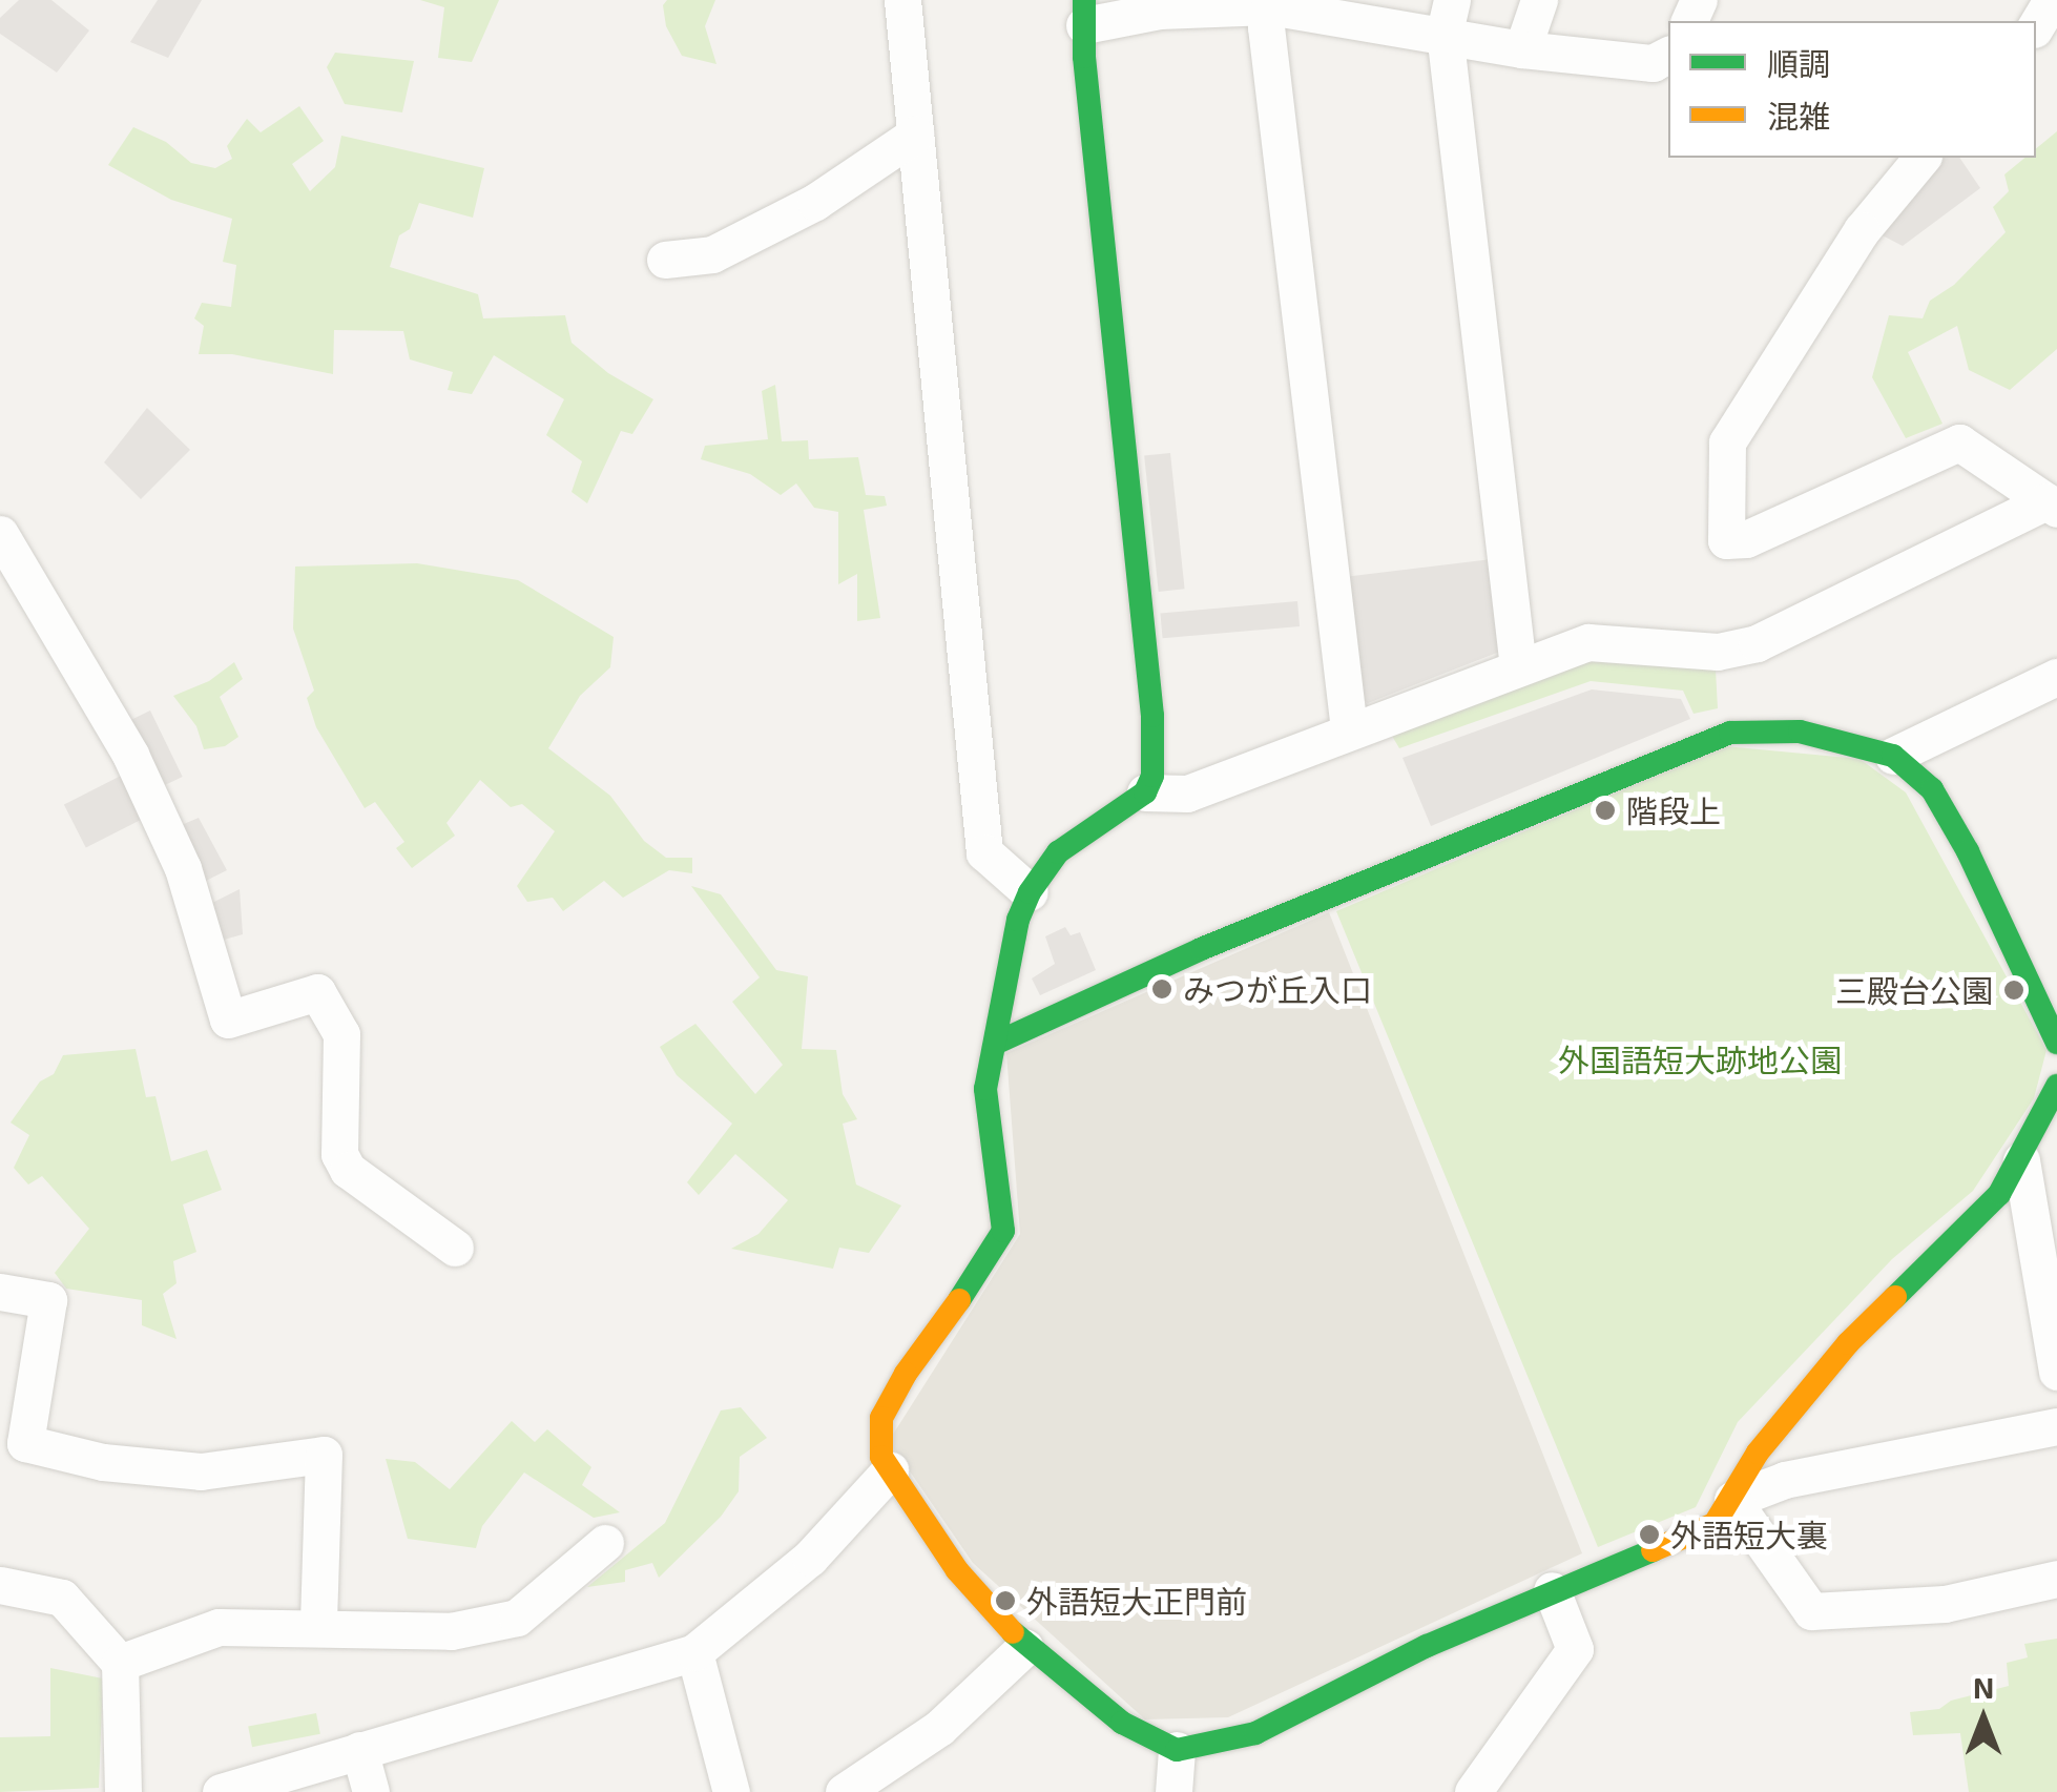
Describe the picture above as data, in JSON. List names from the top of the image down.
{
  "parks": ["外国語短大跡地公園"],
  "places": [
    "階段上",
    "みつが丘入口",
    "三殿台公園",
    "外語短大裏",
    "外語短大正門前"
  ],
  "legend": ["順調", "混雑"],
  "north": "top"
}
